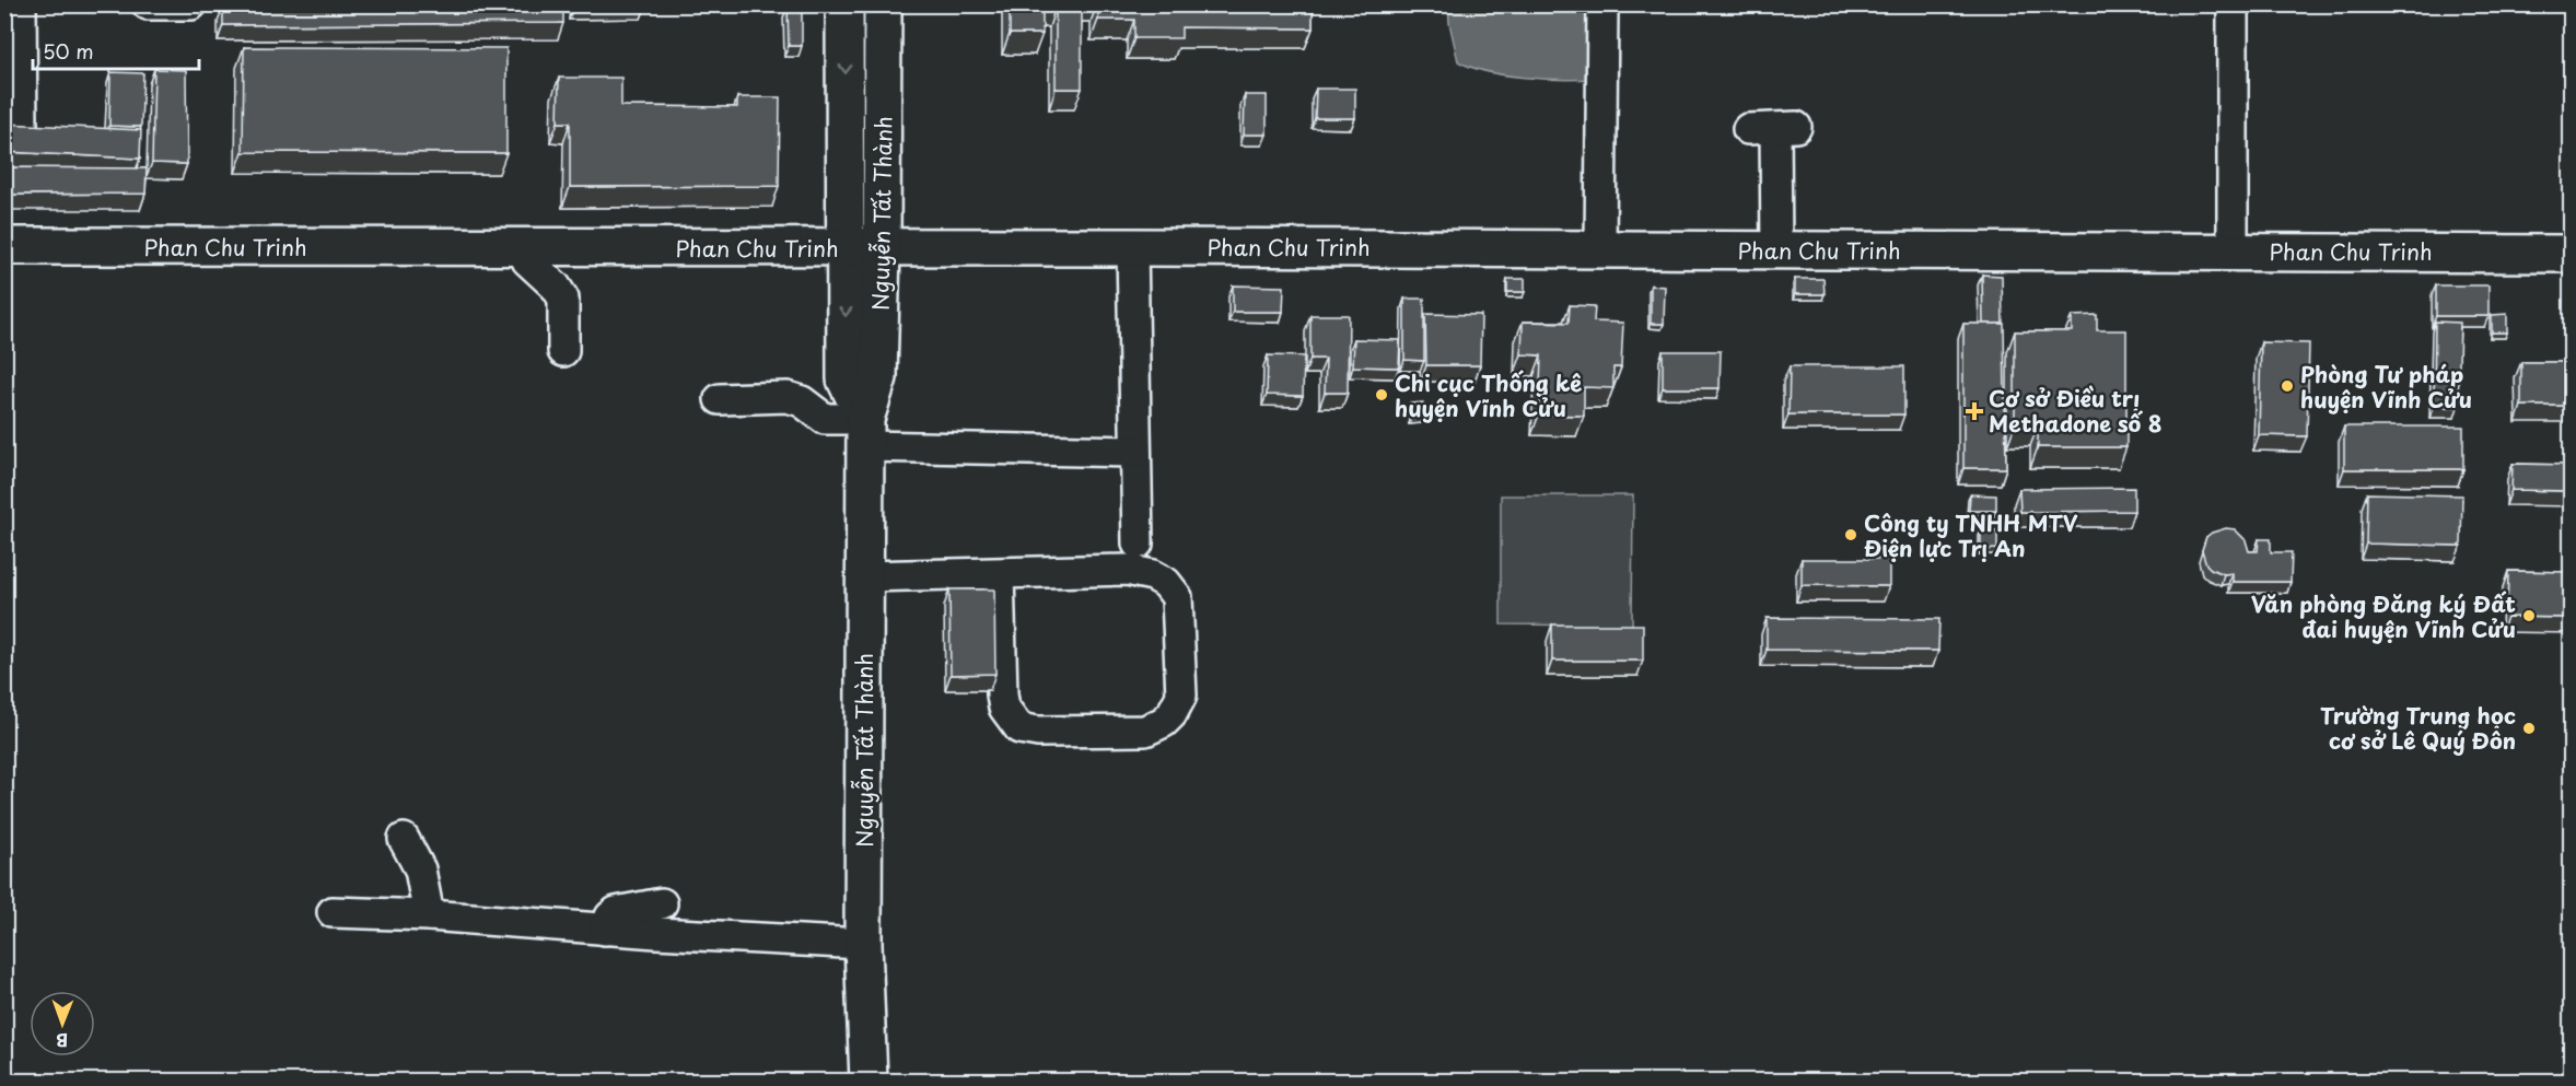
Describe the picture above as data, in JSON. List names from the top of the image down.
{
  "streets": {
    "main road": ["Nguyễn Tất Thành", "Phan Chu Trinh"]
  },
  "crossings": [
    ["Nguyễn Tất Thành", "Phan Chu Trinh"]
  ],
  "places": {
    "other": [
      "Phòng Tư pháp huyện Vĩnh Cửu",
      "Chi cục Thống kê huyện Vĩnh Cửu",
      "Công ty TNHH MTV Điện lực Trị An",
      "Văn phòng Đăng ký Đất đai huyện Vĩnh Cửu",
      "Trường Trung học cơ sở Lê Quý Đôn"
    ],
    "health": ["Cơ sở Điều trị Methadone số 8"]
  },
  "scale_bar": "50 m",
  "north": "bottom"
}
